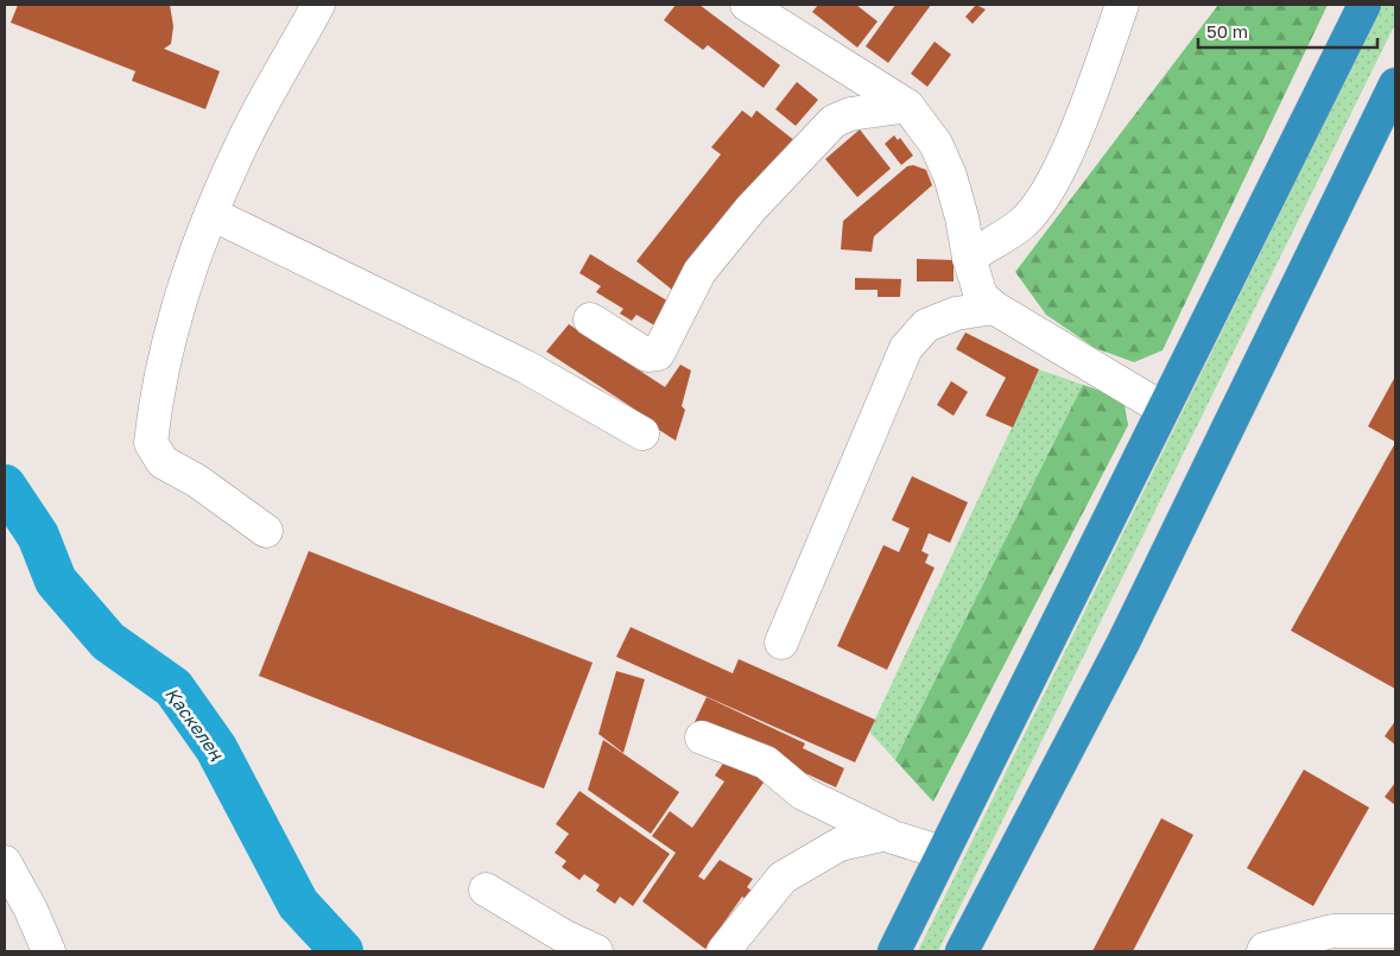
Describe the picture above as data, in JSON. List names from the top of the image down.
{
  "water": ["Қаскелең"],
  "scale_bar": "50 m"
}
